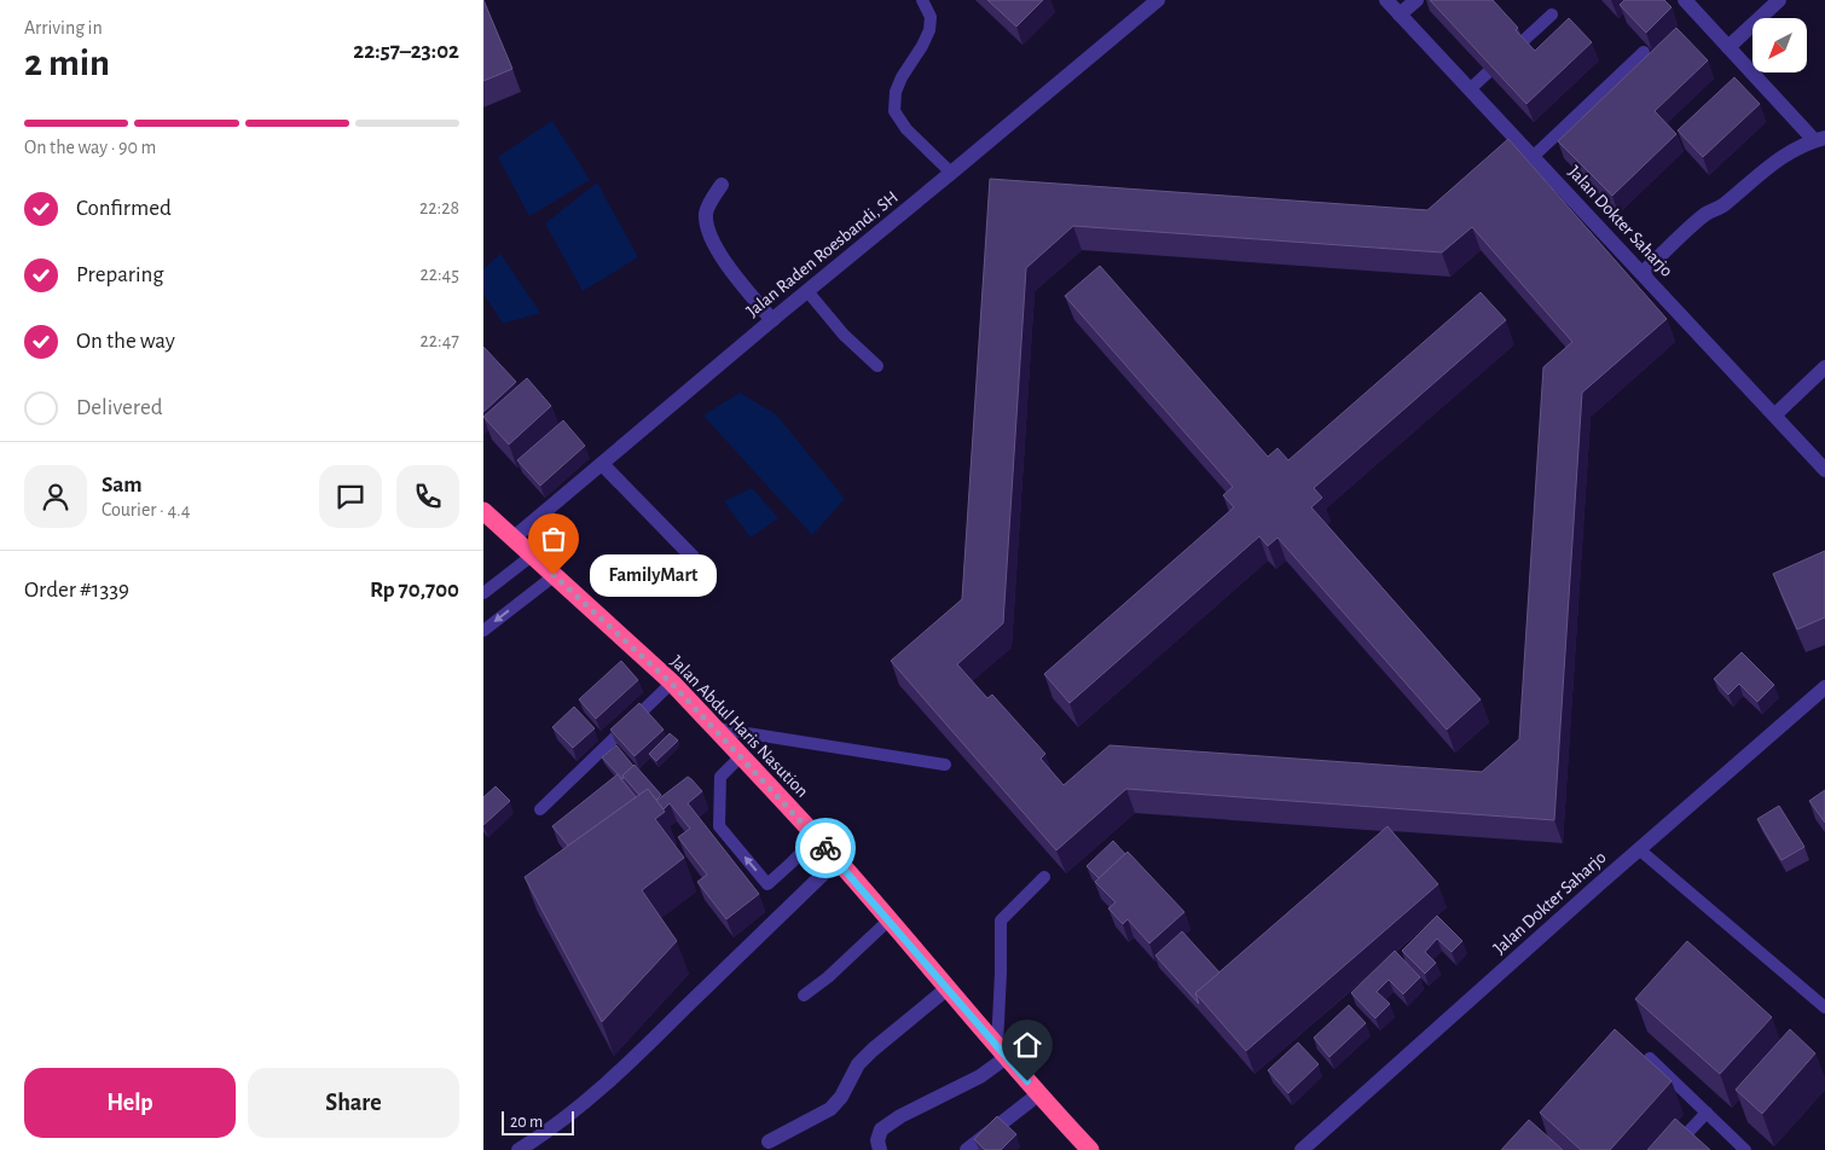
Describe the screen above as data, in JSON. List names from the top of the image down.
{
  "streets": {
    "highway": ["Jalan Abdul Haris Nasution"],
    "street": ["Jalan Dokter Saharjo", "Jalan Raden Roesbandi, SH"]
  },
  "crossings": [
    ["Jalan Raden Roesbandi, SH", "Jalan Abdul Haris Nasution"]
  ],
  "places": ["FamilyMart"],
  "scale_bar": "20 m",
  "north": "bottom left",
  "page": {
    "heading": ["2 min", "Arriving in", "22:57–23:02"],
    "panel": [
      "Sam",
      "Courier · 4.4",
      "Order #1339",
      "Rp 70,700"
    ],
    "bar": "On the way · 90 m",
    "list": [
      ["Confirmed", "22:28"],
      ["Preparing", "22:45"],
      ["On the way", "22:47"],
      "Delivered"
    ],
    "bubble": "FamilyMart",
    "buttons": ["Help", "Share"],
    "scale": "20 m"
  }
}
